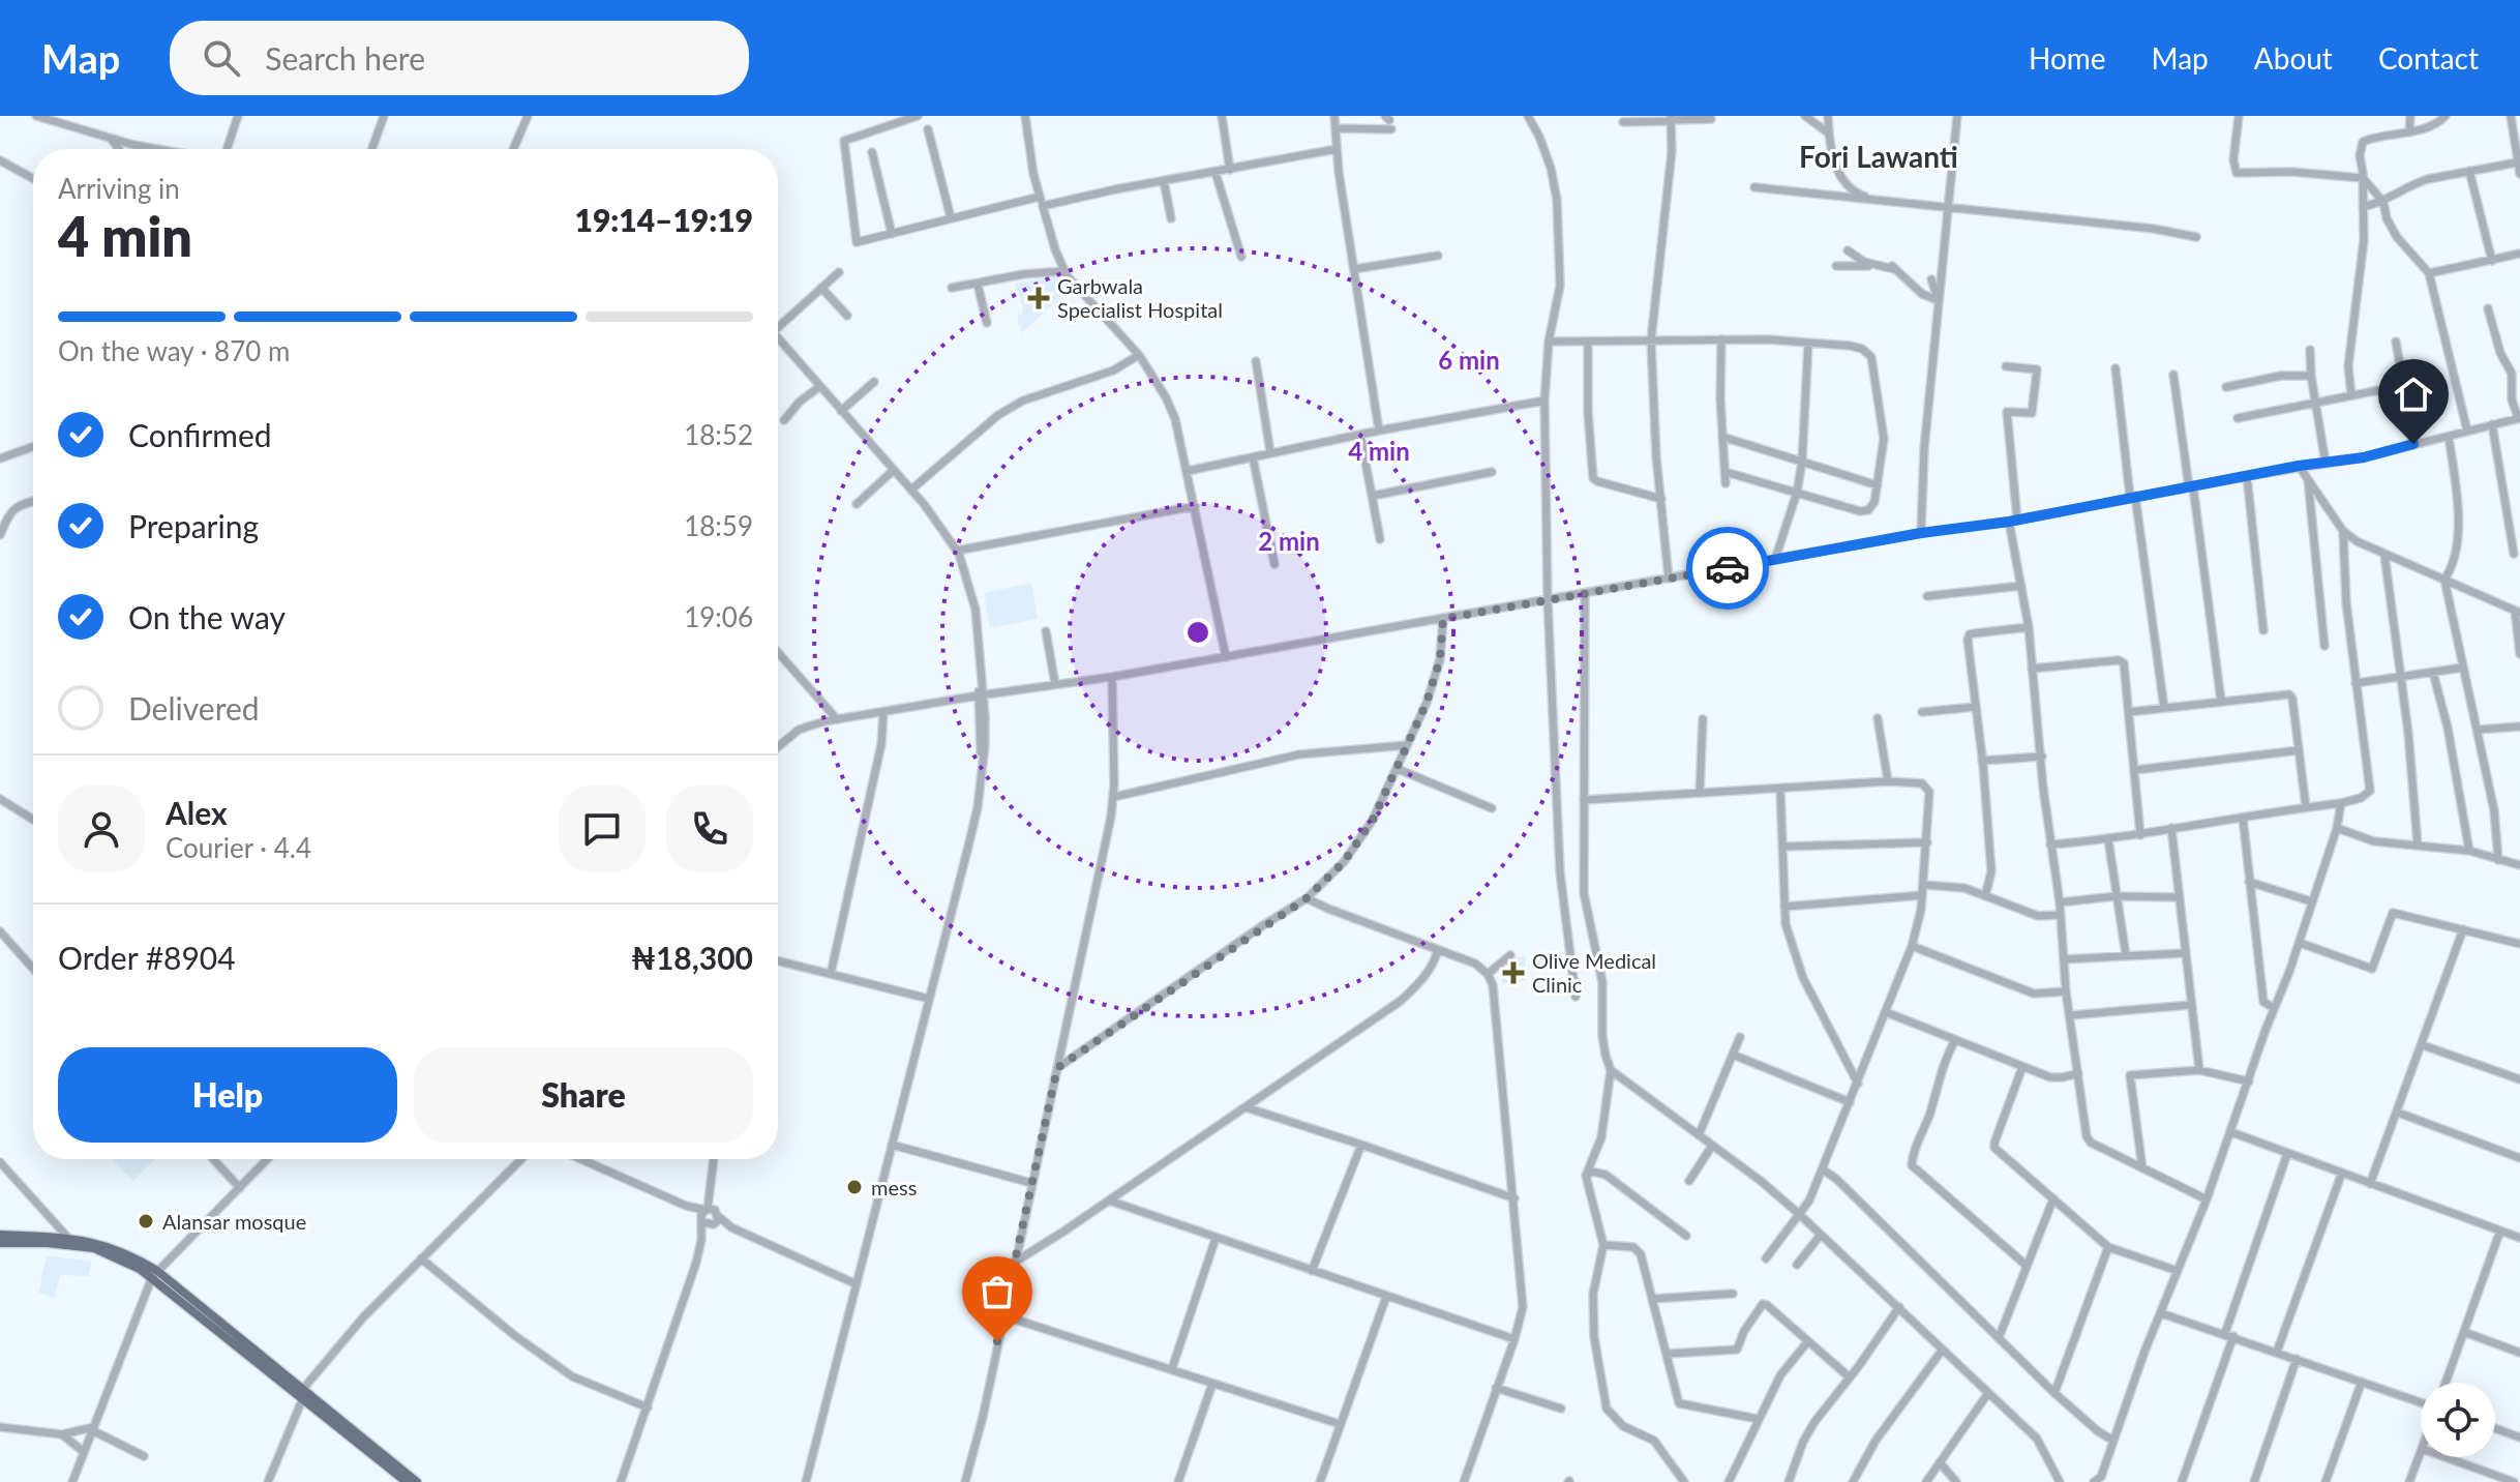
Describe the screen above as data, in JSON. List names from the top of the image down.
{
  "districts": ["Fori Lawanti"],
  "places": {
    "health": ["Garbwala Specialist Hospital", "Olive Medical Clinic"],
    "other": ["mess", "Alansar mosque"]
  },
  "page": {
    "header": "Map",
    "search": "Search here",
    "nav": [
      "Home",
      "Map",
      "About",
      "Contact"
    ],
    "heading": ["4 min", "Arriving in", "19:14–19:19"],
    "panel": [
      "Alex",
      "Courier · 4.4",
      "Order #8904",
      "₦18,300"
    ],
    "bar": "On the way · 870 m",
    "list": [
      ["Confirmed", "18:52"],
      ["Preparing", "18:59"],
      ["On the way", "19:06"],
      "Delivered"
    ],
    "buttons": ["Help", "Share"]
  },
  "rings": ["6 min", "4 min", "2 min"]
}
